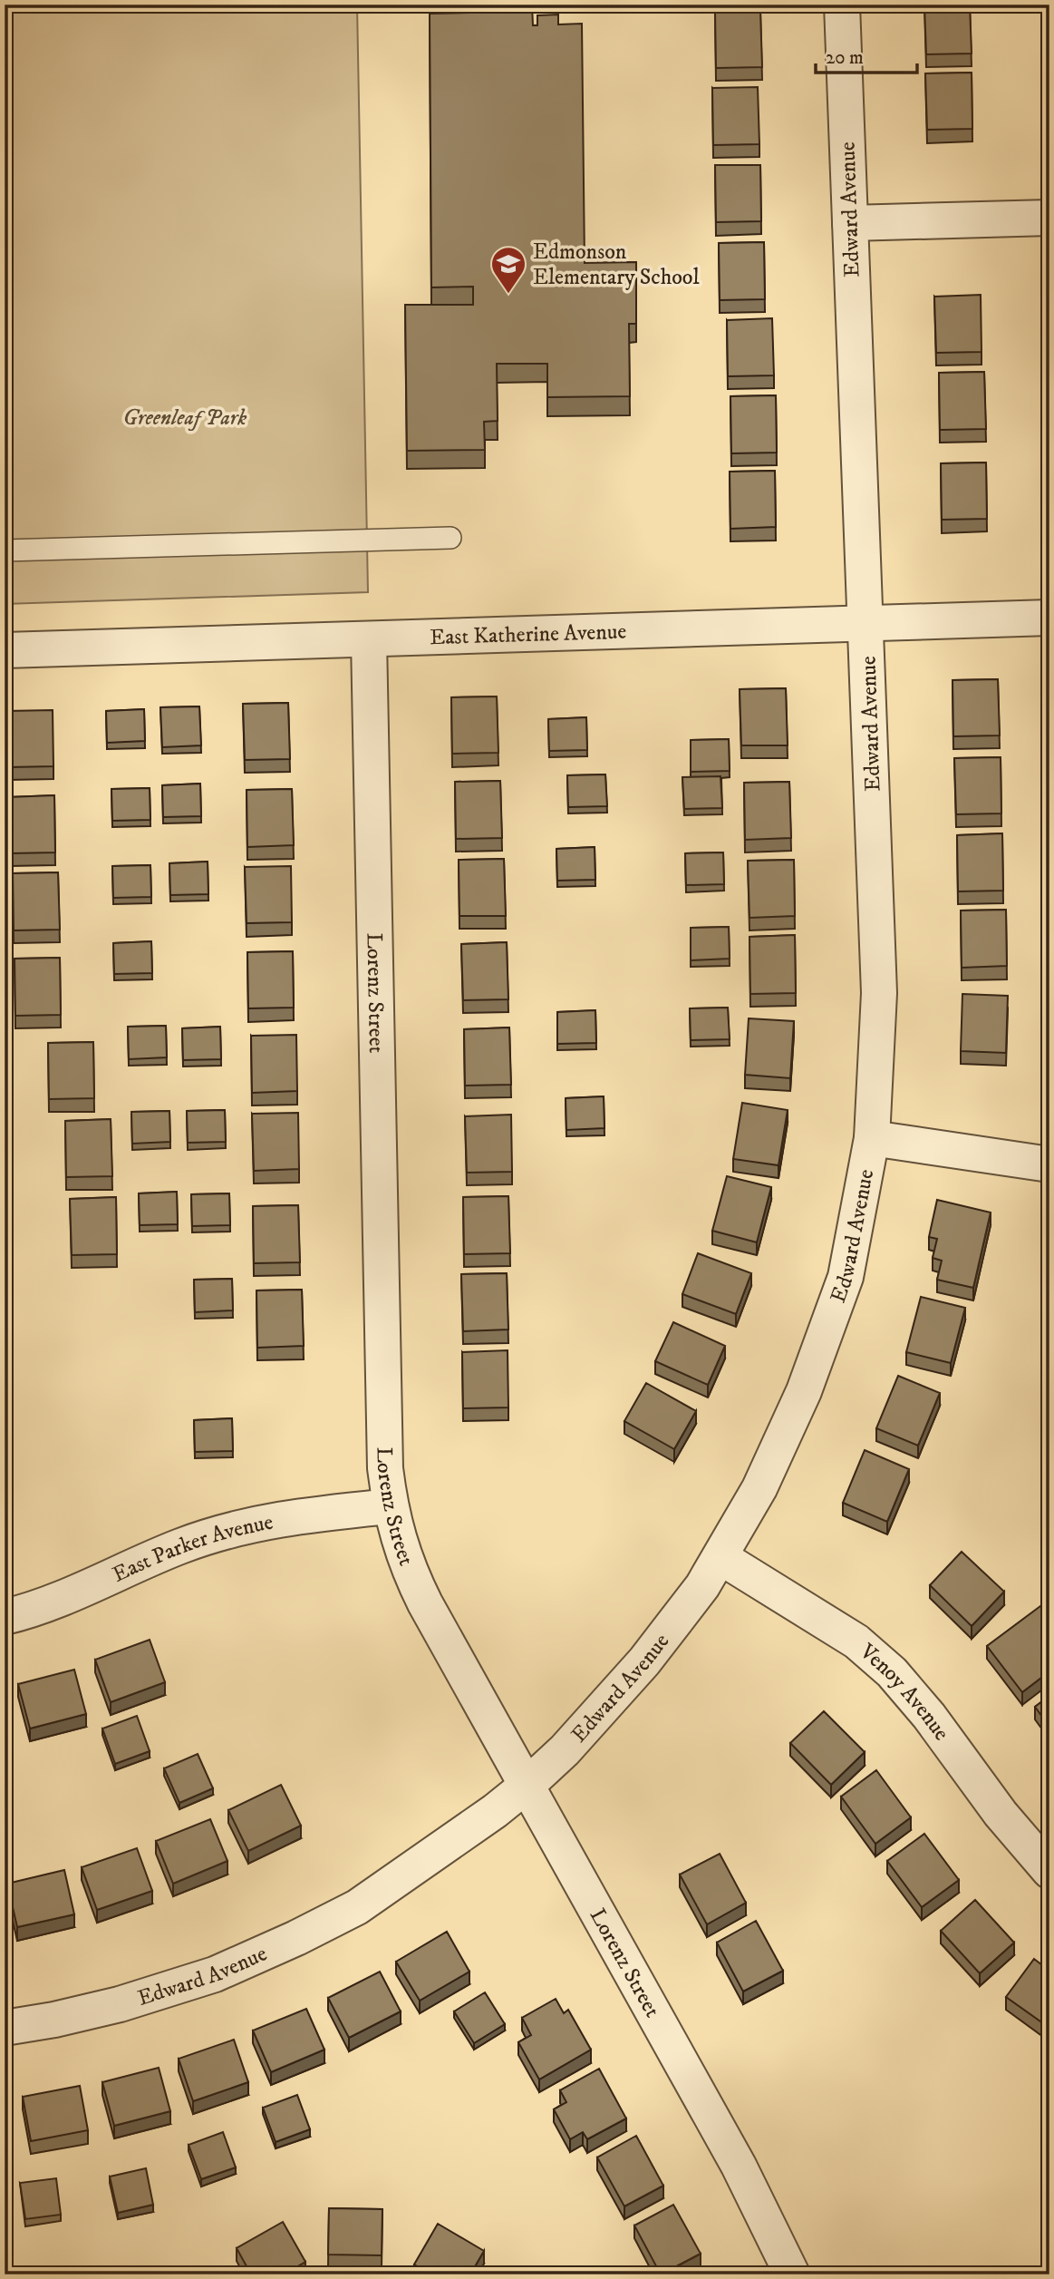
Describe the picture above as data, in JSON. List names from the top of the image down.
{
  "streets": {
    "street": [
      "Edward Avenue",
      "East Katherine Avenue",
      "Lorenz Street",
      "East Parker Avenue",
      "Venoy Avenue"
    ]
  },
  "crossings": [
    ["Edward Avenue", "East Katherine Avenue"],
    ["Edward Avenue", "Lorenz Street"],
    ["Edward Avenue", "Venoy Avenue"],
    ["East Katherine Avenue", "Lorenz Street"],
    ["Lorenz Street", "East Parker Avenue"]
  ],
  "parks": ["Greenleaf Park"],
  "places": {
    "school or university": ["Edmonson Elementary School"]
  },
  "scale_bar": "20 m"
}
